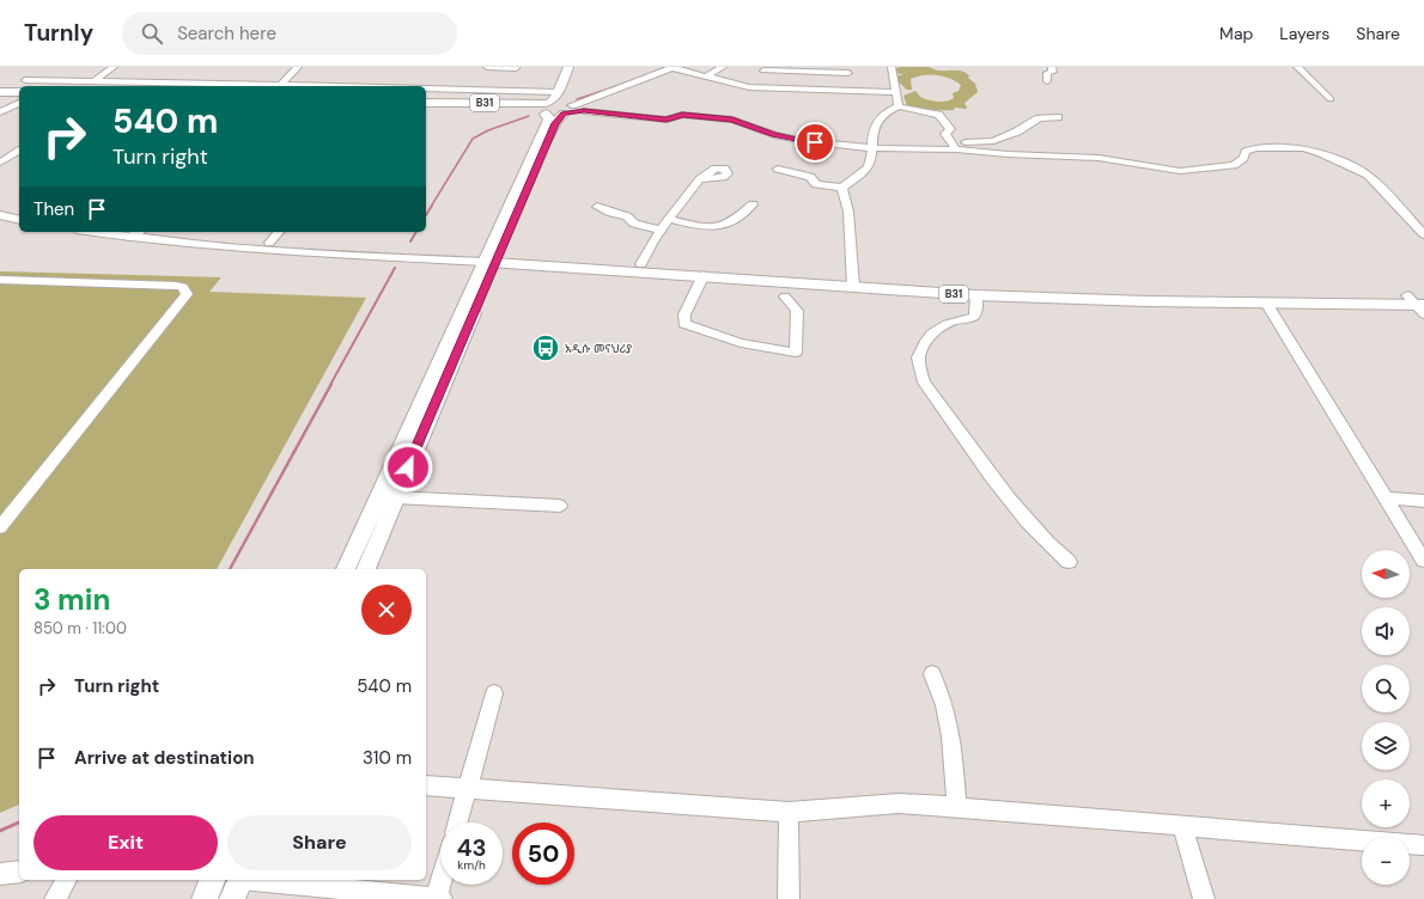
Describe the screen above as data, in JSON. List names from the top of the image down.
{
  "streets": {
    "main road": ["B31"]
  },
  "places": {
    "bus stop": ["አዲሱ መናህሪያ"]
  },
  "north": "left",
  "page": {
    "header": "Turnly",
    "search": "Search here",
    "nav": ["Map", "Layers", "Share"],
    "turn": ["540 m", "Turn right"],
    "then": "Then",
    "map_buttons": ["+", "−"],
    "heading": ["3 min", "850 m · 11:00"],
    "list": [
      {
        "name": "Turn right",
        "value": "540 m"
      },
      {
        "name": "Arrive at destination",
        "value": "310 m"
      }
    ],
    "buttons": ["Exit", "Share"],
    "speed": "43 km/h",
    "limit": "50"
  }
}
